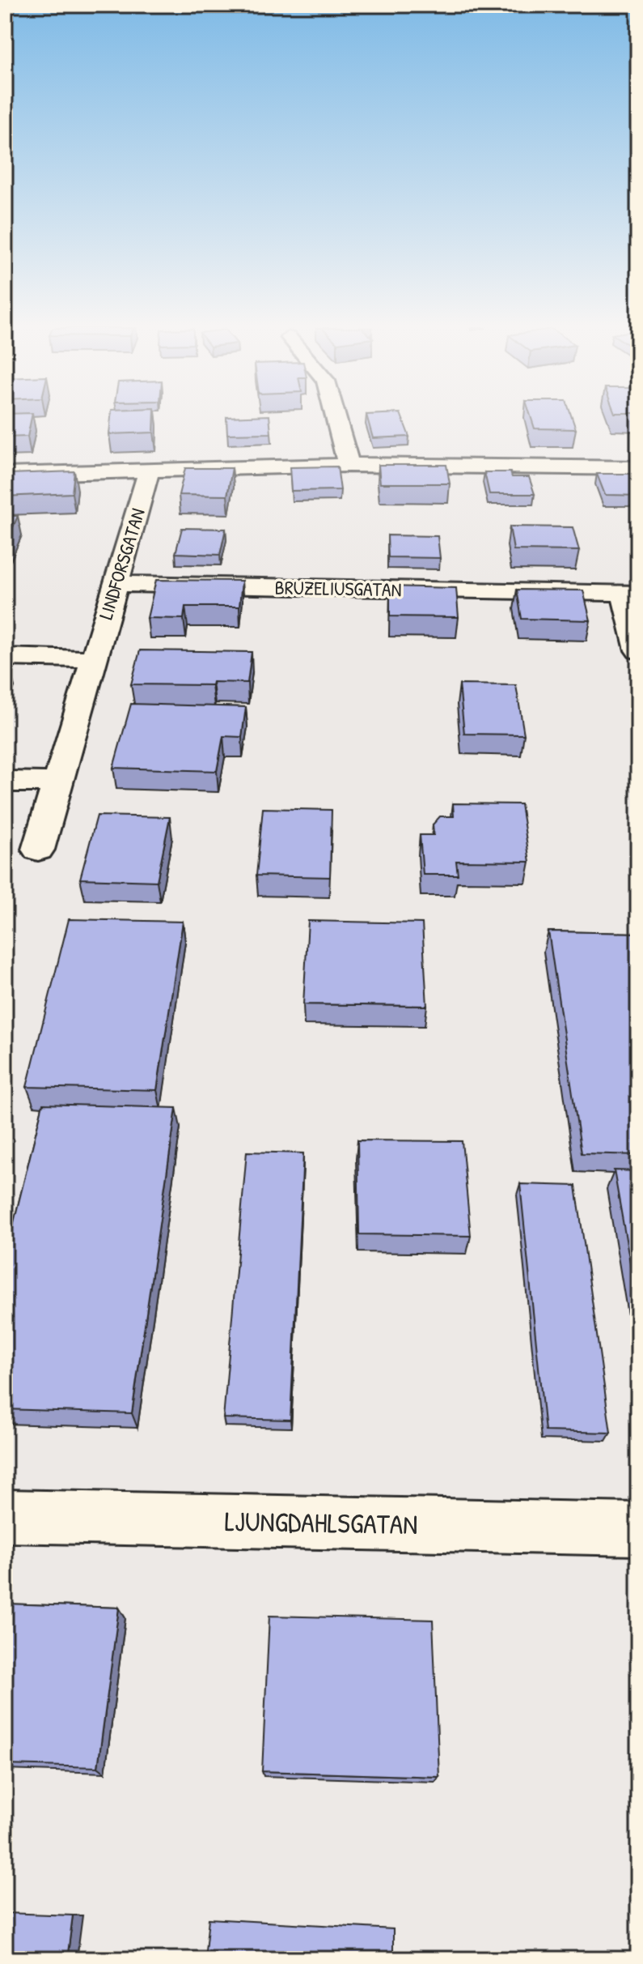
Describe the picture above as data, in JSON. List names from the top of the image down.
{
  "streets": {
    "street": ["LINDFORSGATAN", "BRUZELIUSGATAN", "LJUNGDAHLSGATAN"]
  },
  "crossings": [
    ["LINDFORSGATAN", "BRUZELIUSGATAN"]
  ]
}
